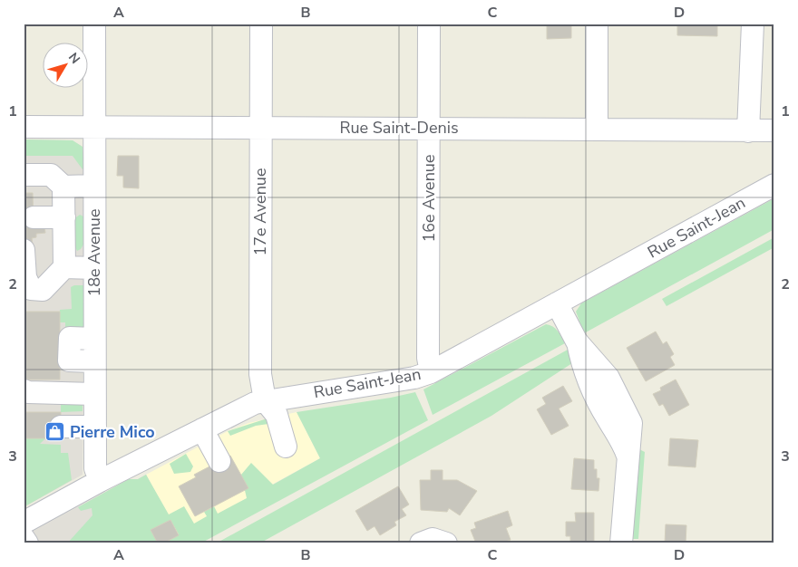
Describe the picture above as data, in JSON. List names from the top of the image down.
{
  "streets": {
    "street": [
      "Rue Saint-Denis",
      "16e Avenue",
      "17e Avenue",
      "Rue Saint-Jean",
      "18e Avenue"
    ]
  },
  "crossings": [
    ["Rue Saint-Denis", "16e Avenue"],
    ["Rue Saint-Denis", "17e Avenue"],
    ["Rue Saint-Denis", "18e Avenue"],
    ["16e Avenue", "Rue Saint-Jean"],
    ["17e Avenue", "Rue Saint-Jean"],
    ["Rue Saint-Jean", "18e Avenue"]
  ],
  "places": {
    "shop": ["Pierre Mico"]
  },
  "north": "top right",
  "grid": {
    "columns": [
      "A",
      "B",
      "C",
      "D"
    ],
    "rows": ["1", "2", "3"]
  }
}
